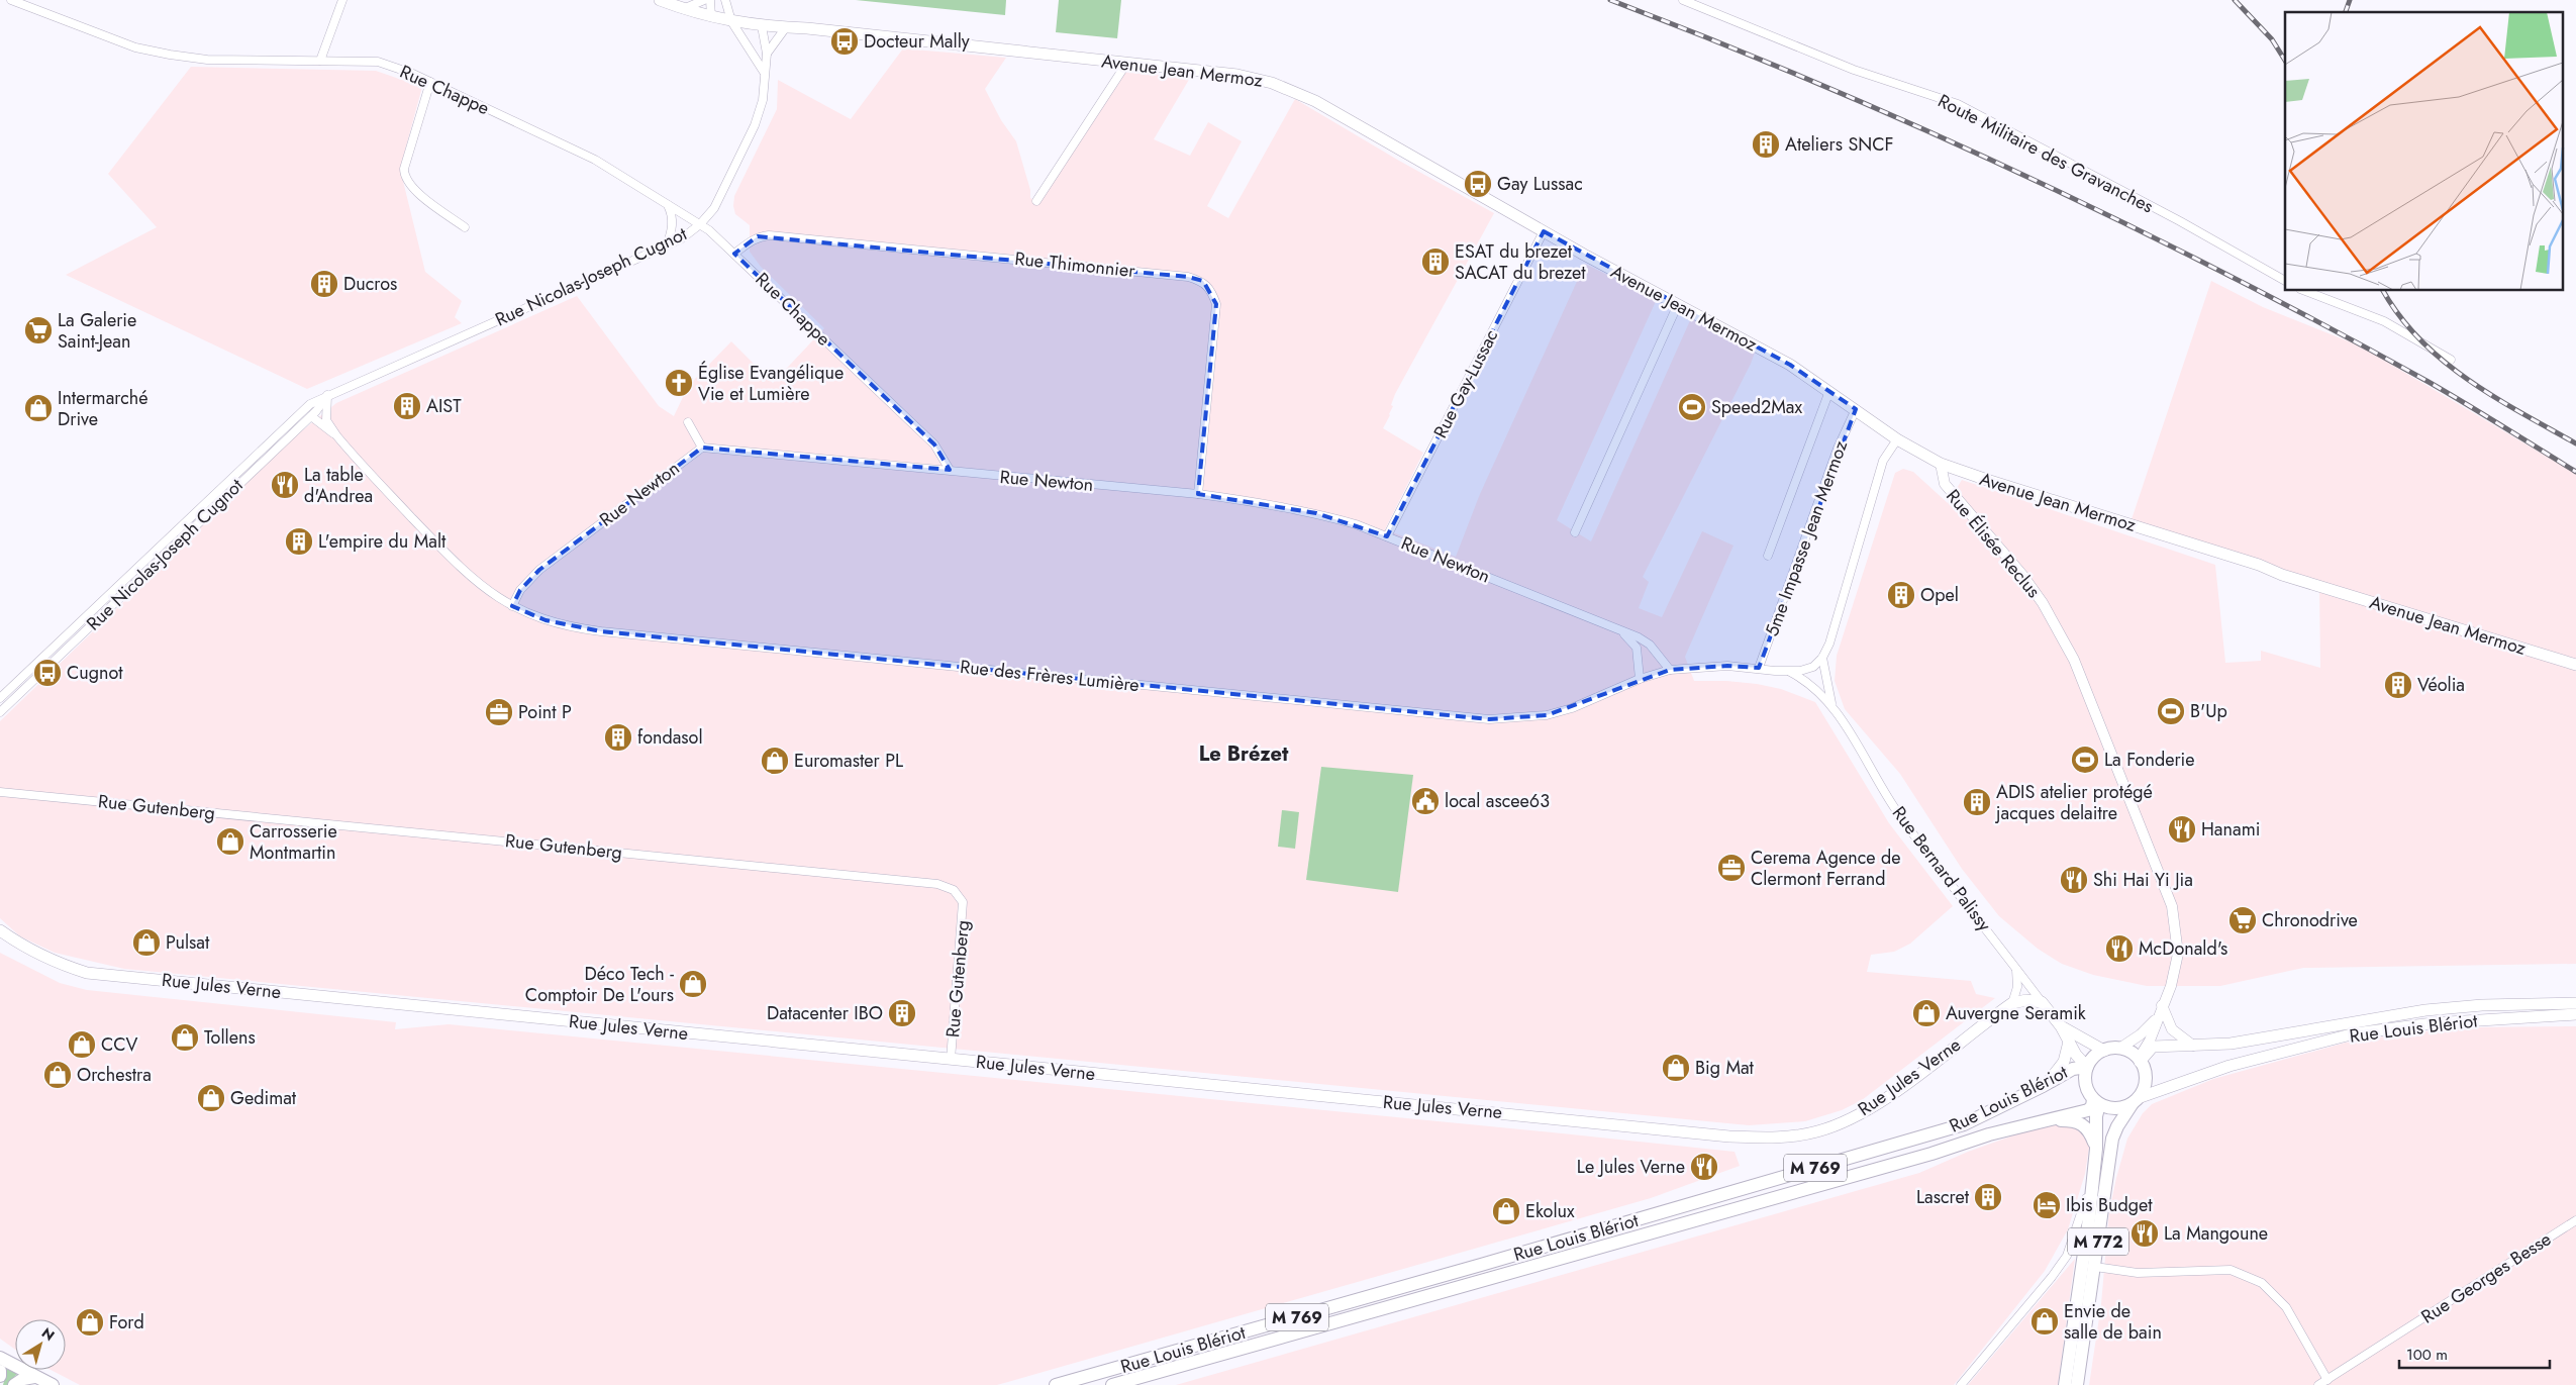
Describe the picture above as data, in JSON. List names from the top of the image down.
{
  "streets": {
    "main road": [
      "Avenue Jean Mermoz",
      "Rue Bernard Palissy",
      "Rue Jules Verne",
      "Rue Louis Blériot",
      "M 769",
      "M 772"
    ],
    "street": [
      "Rue Chappe",
      "Route Militaire des Gravanches",
      "Rue Thimonnier",
      "Rue Nicolas-Joseph Cugnot",
      "Rue Gay-Lussac",
      "Rue Newton",
      "5me Impasse Jean Mermoz",
      "Rue Élisée Reclus",
      "Rue des Frères Lumière",
      "Rue Gutenberg",
      "Rue Georges Besse"
    ]
  },
  "crossings": [
    ["Avenue Jean Mermoz", "Rue Nicolas-Joseph Cugnot"],
    ["Avenue Jean Mermoz", "Rue Gay-Lussac"],
    ["Avenue Jean Mermoz", "5me Impasse Jean Mermoz"],
    ["Avenue Jean Mermoz", "Rue Élisée Reclus"],
    ["Rue Chappe", "Rue Thimonnier"],
    ["Rue Chappe", "Rue Nicolas-Joseph Cugnot"],
    ["Rue Chappe", "Rue Newton"],
    ["Rue Thimonnier", "Rue Newton"],
    ["Rue Nicolas-Joseph Cugnot", "Rue des Frères Lumière"],
    ["Rue Gay-Lussac", "Rue Newton"],
    ["Rue Newton", "Rue des Frères Lumière"],
    ["5me Impasse Jean Mermoz", "Rue des Frères Lumière"],
    ["Rue Élisée Reclus", "Rue Bernard Palissy"],
    ["Rue Élisée Reclus", "Rue Louis Blériot"],
    ["Rue Élisée Reclus", "M 772"],
    ["Rue des Frères Lumière", "Rue Bernard Palissy"],
    ["Rue Gutenberg", "Rue Jules Verne"],
    ["Rue Bernard Palissy", "Rue Louis Blériot"],
    ["Rue Bernard Palissy", "M 772"],
    ["Rue Louis Blériot", "M 772"]
  ],
  "districts": ["Le Brézet"],
  "places": {
    "bus stop": ["Docteur Mally", "Gay Lussac", "Cugnot"],
    "building": [
      "Ateliers SNCF",
      "ESAT du brezet SACAT du brezet",
      "Ducros",
      "AIST",
      "L'empire du Malt",
      "Opel",
      "Véolia",
      "fondasol",
      "ADIS atelier protégé jacques delaitre",
      "Datacenter IBO",
      "Lascret"
    ],
    "supermarket": ["La Galerie Saint-Jean", "Chronodrive"],
    "church": ["Église Evangélique Vie et Lumière"],
    "sports": ["Speed2Max", "B'Up", "La Fonderie"],
    "shop": [
      "Intermarché Drive",
      "Euromaster PL",
      "Carrosserie Montmartin",
      "Pulsat",
      "Déco Tech - Comptoir De L'ours",
      "Auvergne Seramik",
      "Tollens",
      "CCV",
      "Big Mat",
      "Orchestra",
      "Gedimat",
      "Ekolux",
      "Envie de salle de bain",
      "Ford"
    ],
    "restaurant": [
      "La table d'Andrea",
      "Hanami",
      "Shi Hai Yi Jia",
      "McDonald's",
      "Le Jules Verne",
      "La Mangoune"
    ],
    "office": ["Point P", "Cerema Agence de Clermont Ferrand"],
    "public building": ["local ascee63"],
    "hotel": ["Ibis Budget"]
  },
  "scale_bar": "100 m",
  "north": "top right"
}
